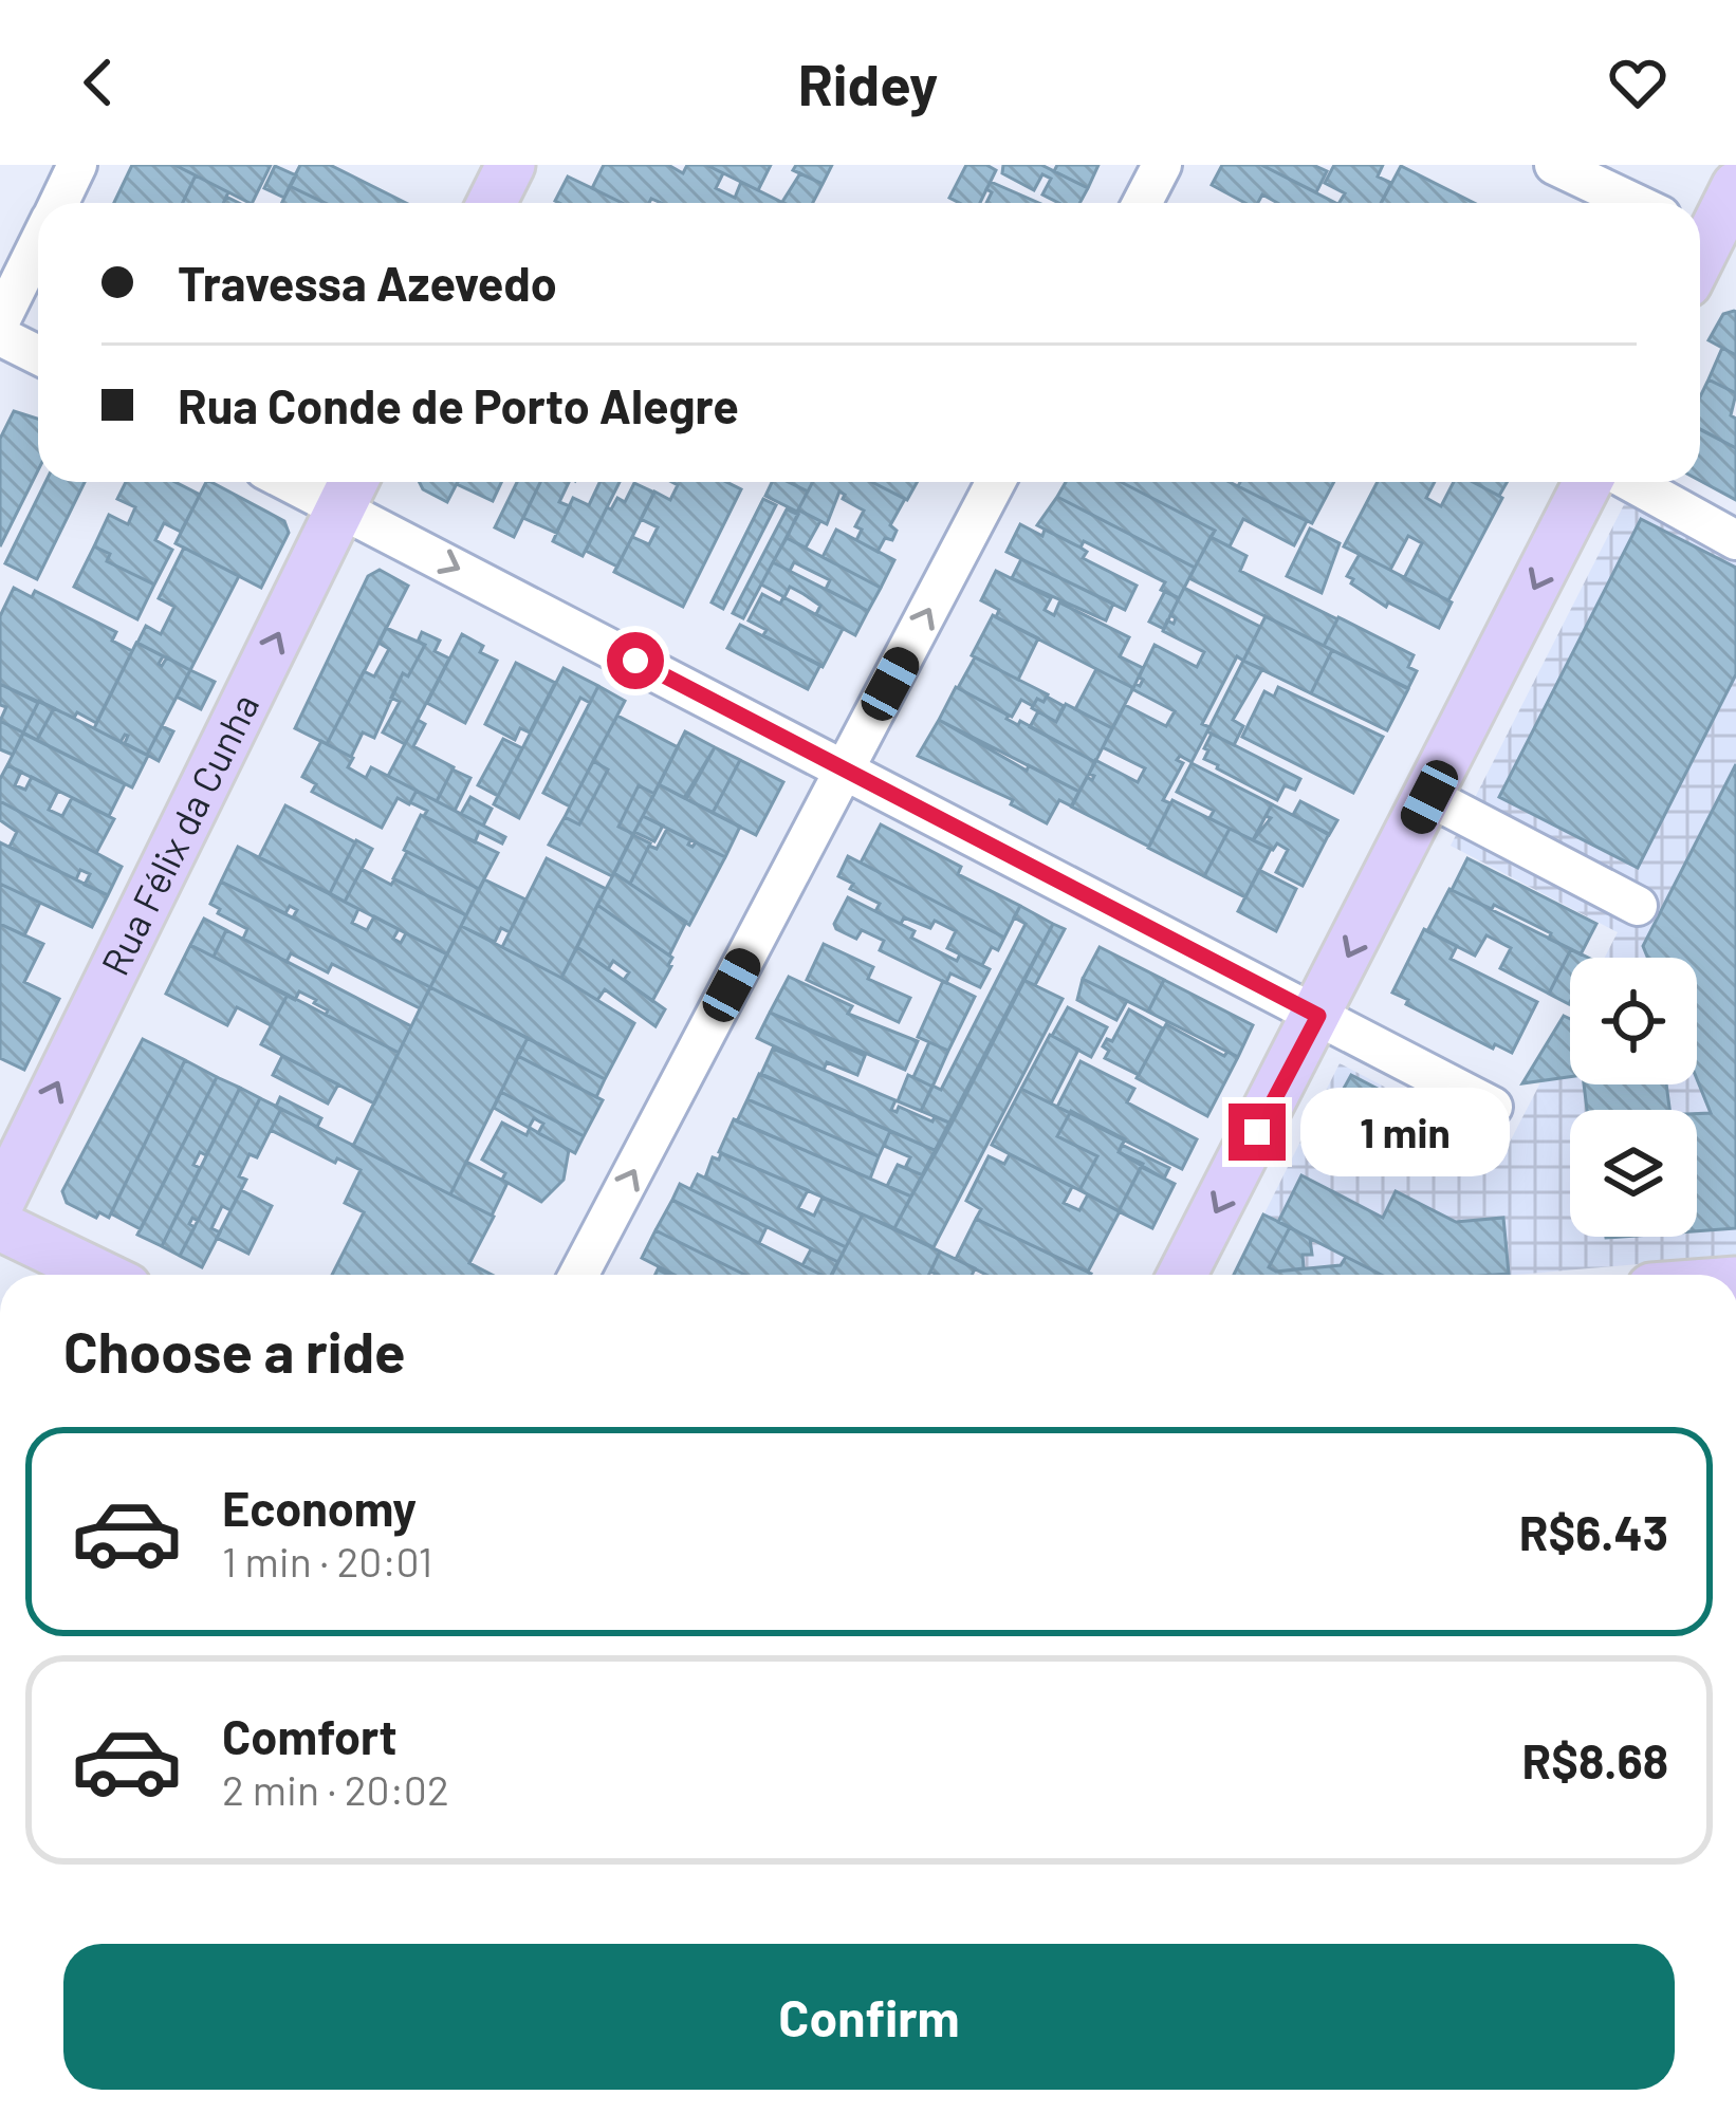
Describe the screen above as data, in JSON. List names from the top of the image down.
{
  "streets": {
    "main road": ["Rua Félix da Cunha"]
  },
  "one_way": ["Rua Félix da Cunha"],
  "page": {
    "header": "Ridey",
    "banner": ["Travessa Azevedo", "Rua Conde de Porto Alegre"],
    "bubble": "1 min",
    "heading": "Choose a ride",
    "list": [
      {
        "name": "Economy",
        "note": "1 min · 20:01",
        "value": "R$6.43"
      },
      {
        "name": "Comfort",
        "note": "2 min · 20:02",
        "value": "R$8.68"
      }
    ],
    "buttons": "Confirm"
  }
}
